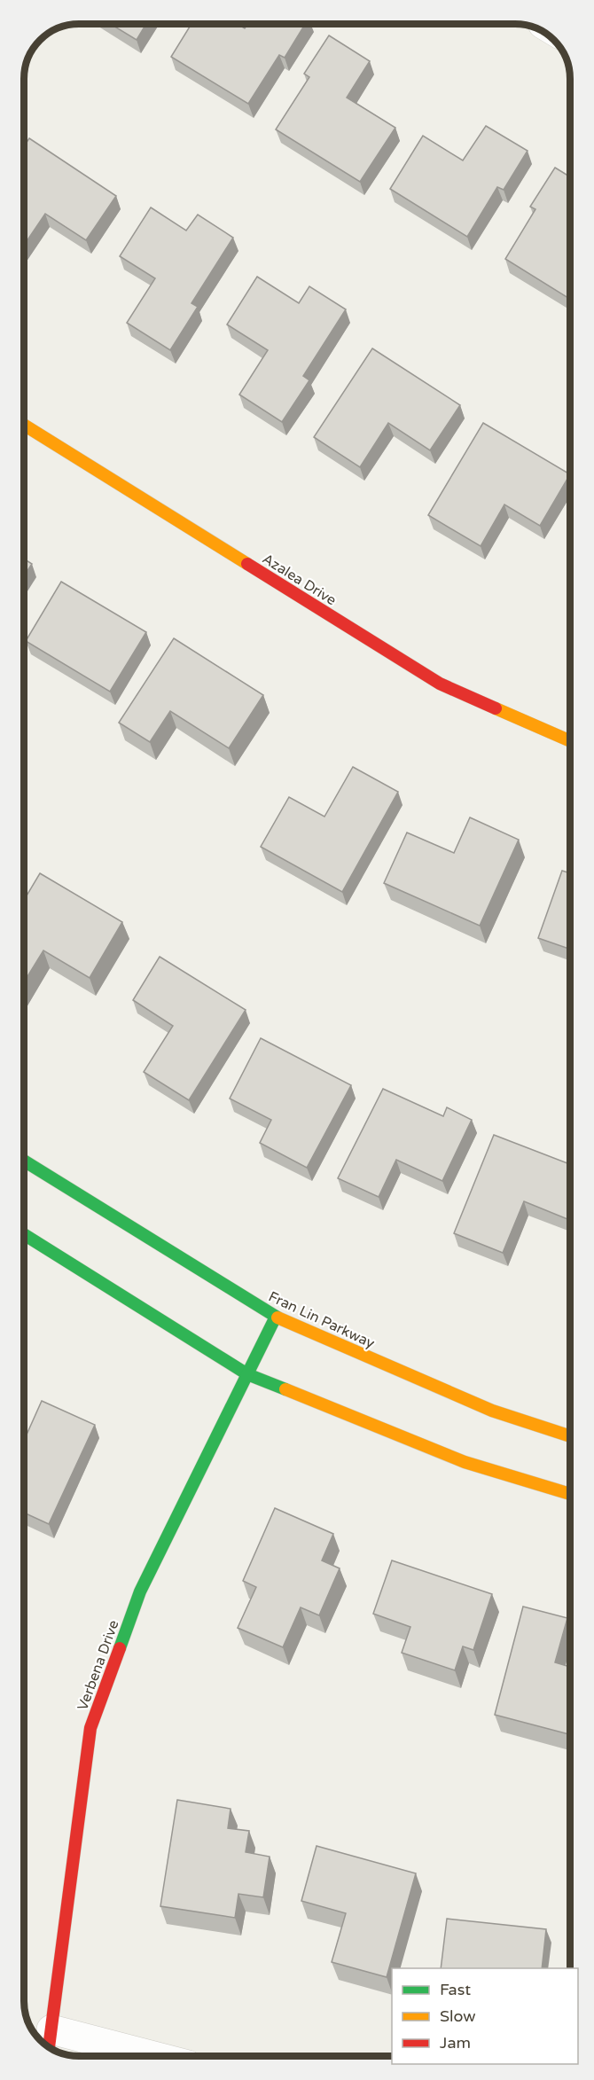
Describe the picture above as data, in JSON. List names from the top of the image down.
{
  "streets": {
    "street": ["Azalea Drive", "Fran Lin Parkway", "Verbena Drive"]
  },
  "crossings": [
    ["Fran Lin Parkway", "Verbena Drive"]
  ],
  "legend": ["Fast", "Slow", "Jam"]
}
